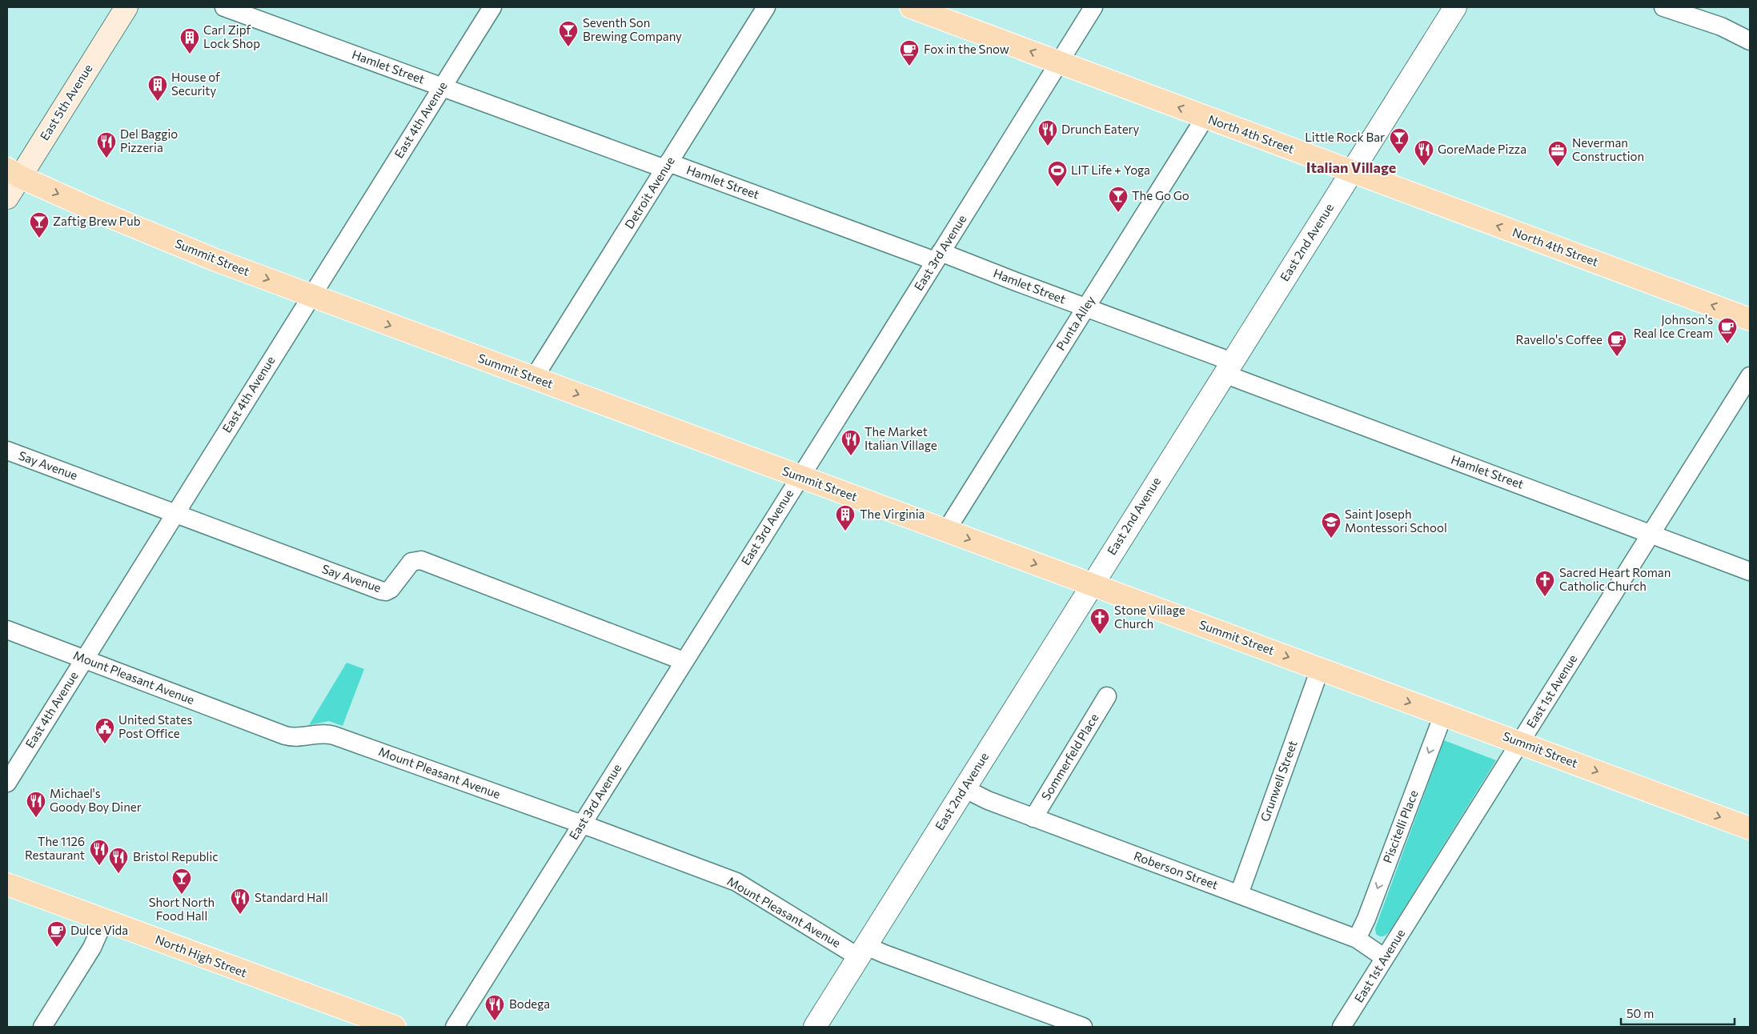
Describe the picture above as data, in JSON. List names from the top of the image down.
{
  "streets": {
    "main road": [
      "East 5th Avenue",
      "North 4th Street",
      "Summit Street",
      "North High Street"
    ],
    "street": [
      "Hamlet Street",
      "East 4th Avenue",
      "Detroit Avenue",
      "East 2nd Avenue",
      "East 3rd Avenue",
      "Punta Alley",
      "Say Avenue",
      "Mount Pleasant Avenue",
      "East 1st Avenue",
      "Sommerfeld Place",
      "Grunwell Street",
      "Piscitelli Place",
      "Roberson Street"
    ]
  },
  "crossings": [
    ["Hamlet Street", "East 4th Avenue"],
    ["Hamlet Street", "Detroit Avenue"],
    ["Hamlet Street", "East 2nd Avenue"],
    ["Hamlet Street", "East 3rd Avenue"],
    ["Hamlet Street", "Punta Alley"],
    ["Hamlet Street", "East 1st Avenue"],
    ["East 5th Avenue", "Summit Street"],
    ["East 4th Avenue", "Summit Street"],
    ["East 4th Avenue", "Say Avenue"],
    ["East 4th Avenue", "Mount Pleasant Avenue"],
    ["North 4th Street", "East 2nd Avenue"],
    ["North 4th Street", "East 3rd Avenue"],
    ["North 4th Street", "Punta Alley"],
    ["Detroit Avenue", "Summit Street"],
    ["East 2nd Avenue", "Summit Street"],
    ["East 2nd Avenue", "Mount Pleasant Avenue"],
    ["East 2nd Avenue", "Roberson Street"],
    ["East 3rd Avenue", "Summit Street"],
    ["East 3rd Avenue", "Say Avenue"],
    ["East 3rd Avenue", "Mount Pleasant Avenue"],
    ["Summit Street", "Punta Alley"],
    ["Summit Street", "East 1st Avenue"],
    ["Summit Street", "Grunwell Street"],
    ["Summit Street", "Piscitelli Place"],
    ["East 1st Avenue", "Roberson Street"],
    ["Sommerfeld Place", "Roberson Street"],
    ["Grunwell Street", "Roberson Street"],
    ["Piscitelli Place", "Roberson Street"]
  ],
  "one_way": ["North 4th Street", "Summit Street", "Piscitelli Place"],
  "districts": ["Italian Village"],
  "places": {
    "bar": [
      "Seventh Son Brewing Company",
      "Little Rock Bar",
      "The Go Go",
      "Zaftig Brew Pub",
      "Short North Food Hall"
    ],
    "building": ["Carl Zipf Lock Shop", "House of Security", "The Virginia"],
    "cafe": [
      "Fox in the Snow",
      "Johnson's Real Ice Cream",
      "Ravello's Coffee",
      "Dulce Vida"
    ],
    "restaurant": [
      "Drunch Eatery",
      "Del Baggio Pizzeria",
      "GoreMade Pizza",
      "The Market Italian Village",
      "Michael's Goody Boy Diner",
      "The 1126 Restaurant",
      "Bristol Republic",
      "Standard Hall",
      "Bodega"
    ],
    "office": ["Neverman Construction"],
    "sports": ["LIT Life + Yoga"],
    "school or university": ["Saint Joseph Montessori School"],
    "church": ["Sacred Heart Roman Catholic Church", "Stone Village Church"],
    "public building": ["United States Post Office"]
  },
  "scale_bar": "50 m"
}
